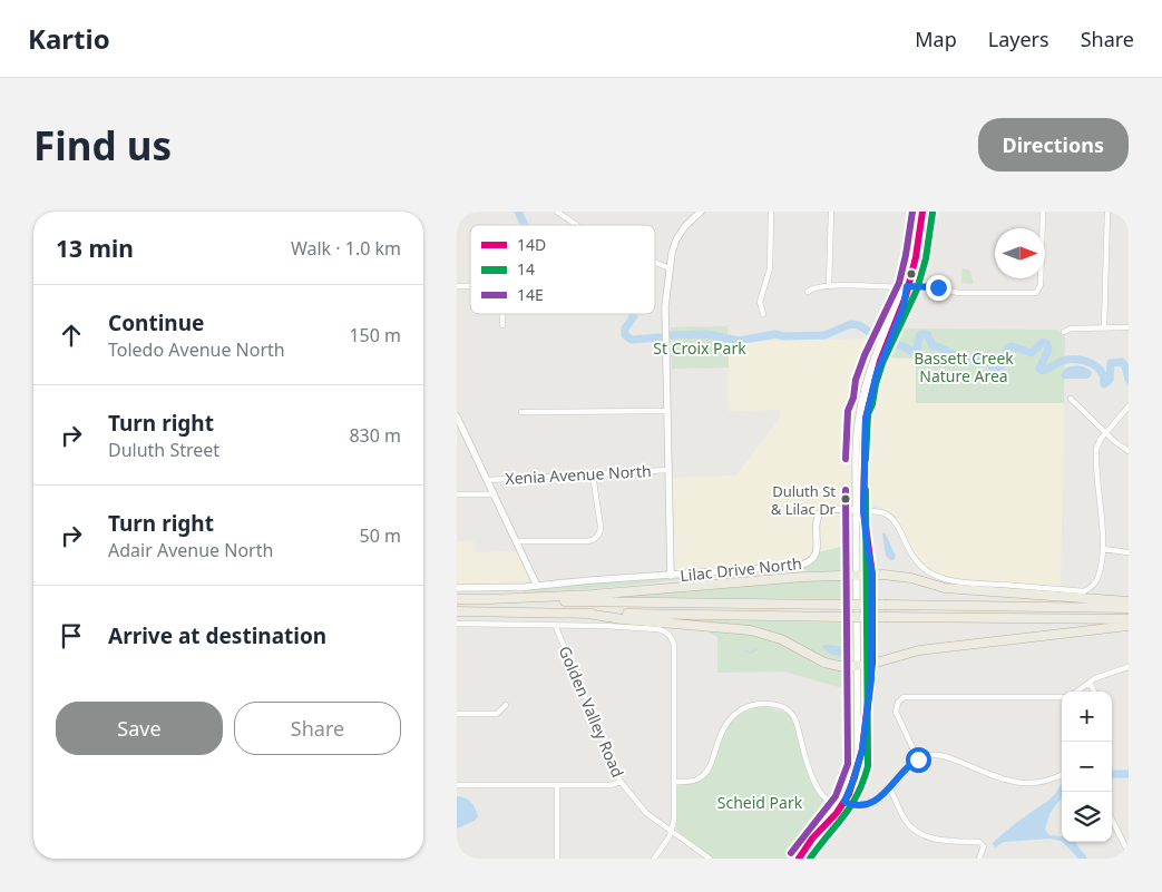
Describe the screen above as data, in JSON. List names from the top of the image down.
{
  "streets": {
    "street": ["Xenia Avenue North", "Lilac Drive North", "Golden Valley Road"]
  },
  "parks": ["St Croix Park", "Bassett Creek Nature Area", "Scheid Park"],
  "places": ["Duluth St & Lilac Dr"],
  "lines": ["transit line 14D", "transit line 14E", "transit line 14"],
  "legend": ["14D", "14", "14E"],
  "north": "right",
  "page": {
    "header": "Kartio",
    "nav": ["Map", "Layers", "Share"],
    "buttons": [
      "Directions",
      ["Save", "Share"]
    ],
    "title": "Find us",
    "heading": ["13 min", "Walk · 1.0 km"],
    "list": [
      ["Continue", "Toledo Avenue North", "150 m"],
      ["Turn right", "Duluth Street", "830 m"],
      ["Turn right", "Adair Avenue North", "50 m"],
      "Arrive at destination"
    ],
    "map_buttons": ["+", "−"]
  }
}
